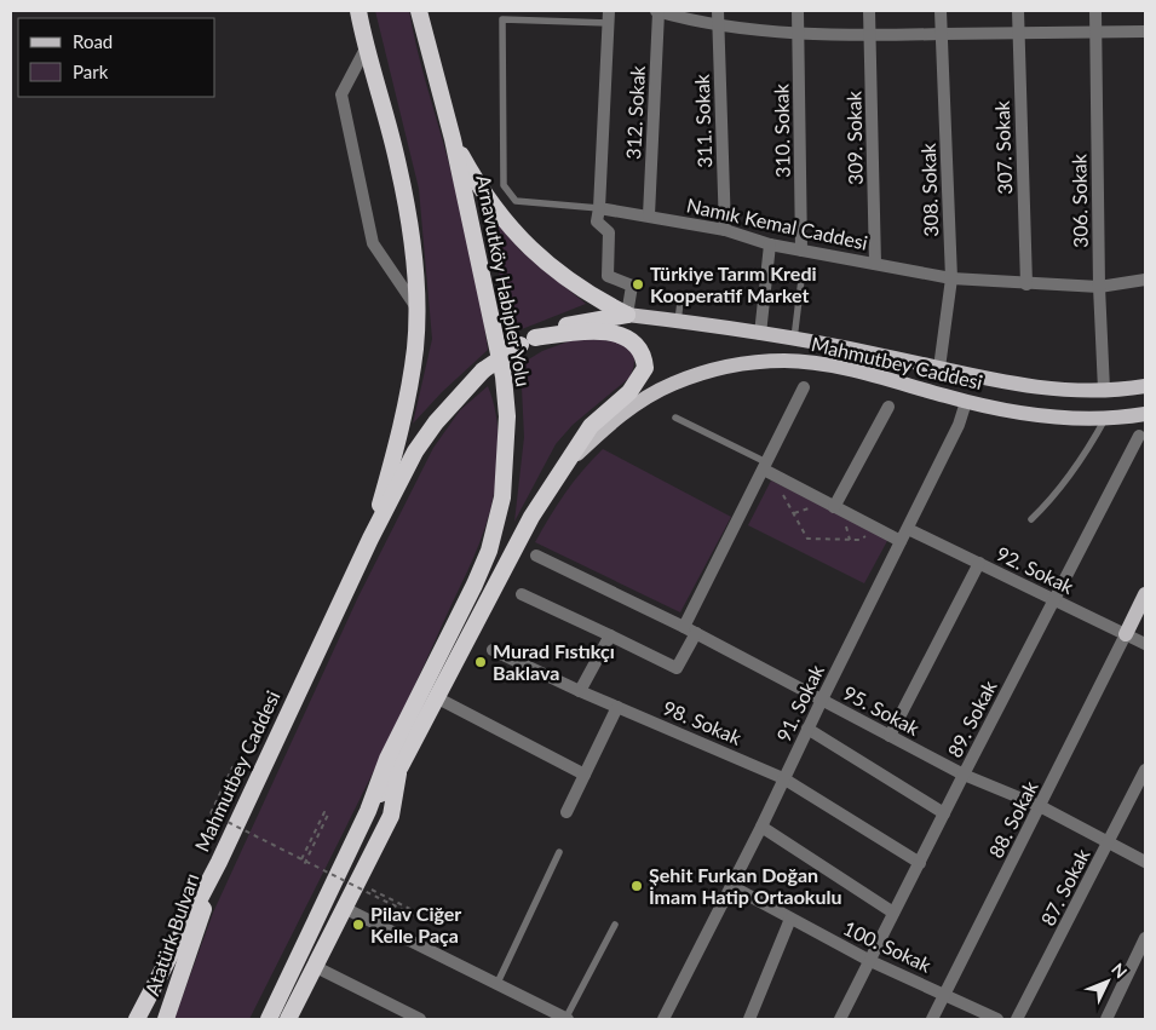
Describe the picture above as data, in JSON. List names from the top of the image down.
{
  "streets": {
    "highway": ["Arnavutköy Habipler Yolu", "Mahmutbey Caddesi", "Atatürk Bulvarı"],
    "street": [
      "312. Sokak",
      "311. Sokak",
      "310. Sokak",
      "309. Sokak",
      "307. Sokak",
      "308. Sokak",
      "306. Sokak",
      "Namık Kemal Caddesi",
      "92. Sokak",
      "91. Sokak",
      "95. Sokak",
      "89. Sokak",
      "98. Sokak",
      "88. Sokak",
      "87. Sokak",
      "100. Sokak"
    ]
  },
  "crossings": [
    ["312. Sokak", "Namık Kemal Caddesi"],
    ["311. Sokak", "Namık Kemal Caddesi"],
    ["310. Sokak", "Namık Kemal Caddesi"],
    ["309. Sokak", "Namık Kemal Caddesi"],
    ["307. Sokak", "Namık Kemal Caddesi"],
    ["308. Sokak", "Namık Kemal Caddesi"],
    ["308. Sokak", "Mahmutbey Caddesi"],
    ["306. Sokak", "Namık Kemal Caddesi"],
    ["306. Sokak", "Mahmutbey Caddesi"],
    ["Mahmutbey Caddesi", "91. Sokak"],
    ["Mahmutbey Caddesi", "Atatürk Bulvarı"],
    ["92. Sokak", "91. Sokak"],
    ["92. Sokak", "89. Sokak"],
    ["92. Sokak", "88. Sokak"],
    ["91. Sokak", "95. Sokak"],
    ["91. Sokak", "98. Sokak"],
    ["91. Sokak", "100. Sokak"],
    ["95. Sokak", "89. Sokak"],
    ["95. Sokak", "88. Sokak"],
    ["95. Sokak", "87. Sokak"],
    ["89. Sokak", "98. Sokak"],
    ["89. Sokak", "100. Sokak"],
    ["88. Sokak", "100. Sokak"]
  ],
  "places": [
    "Türkiye Tarım Kredi Kooperatif Market",
    "Murad Fıstıkçı Baklava",
    "Şehit Furkan Doğan İmam Hatip Ortaokulu",
    "Pilav Ciğer Kelle Paça"
  ],
  "legend": ["Road", "Park"],
  "north": "top right"
}
